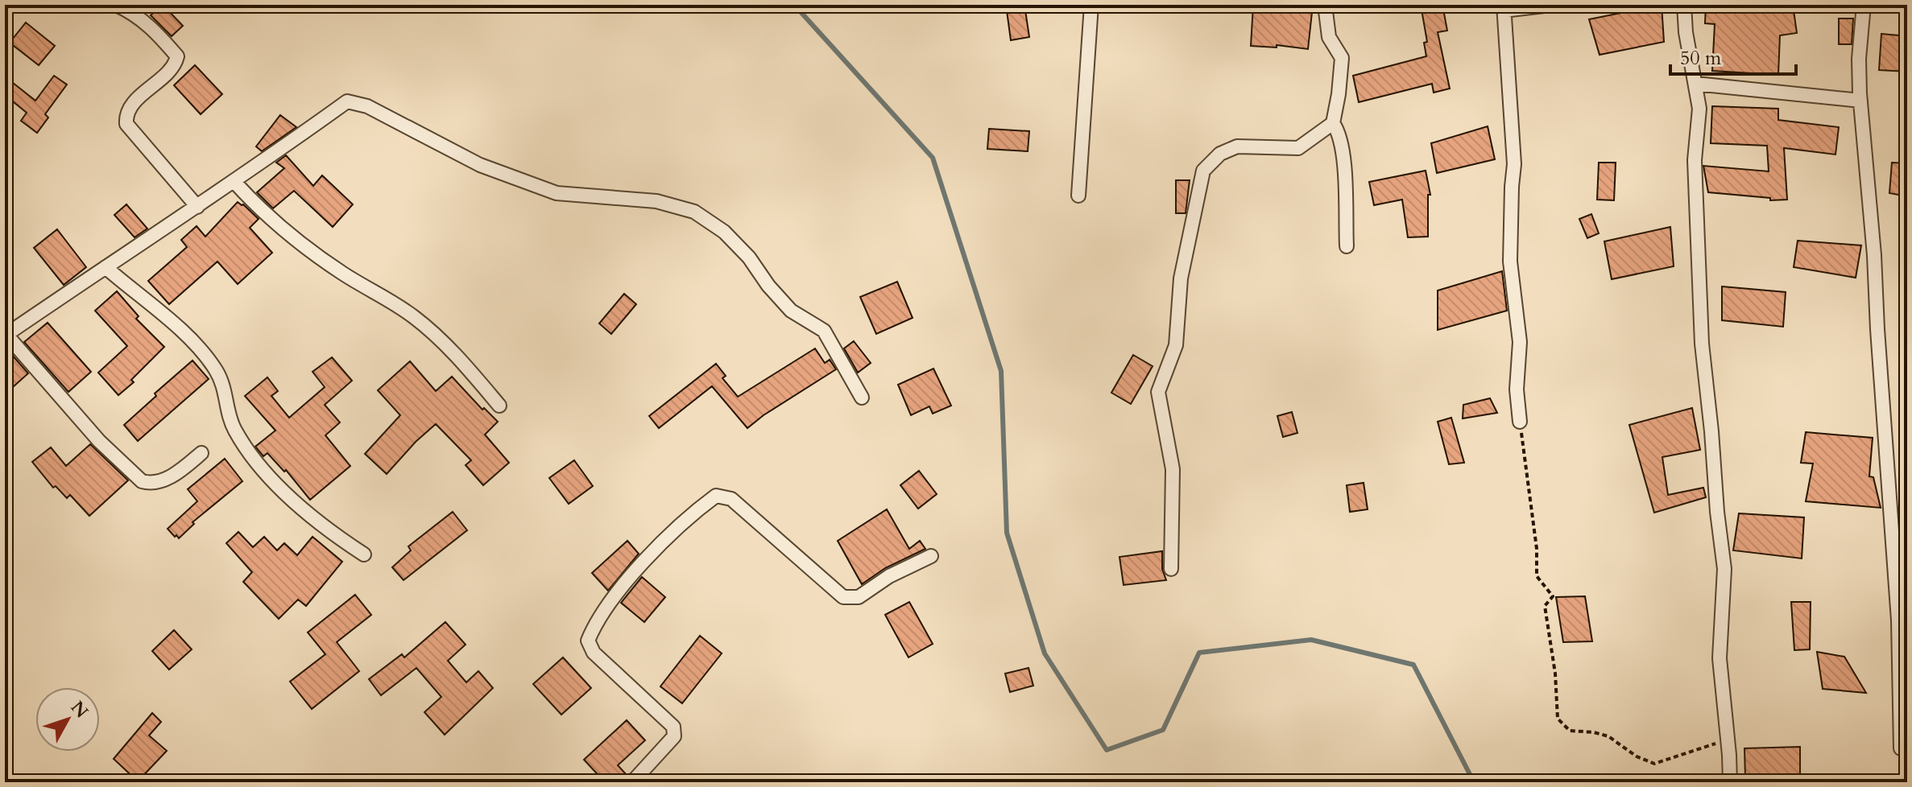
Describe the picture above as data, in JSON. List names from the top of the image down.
{
  "scale_bar": "50 m",
  "north": "top right"
}
